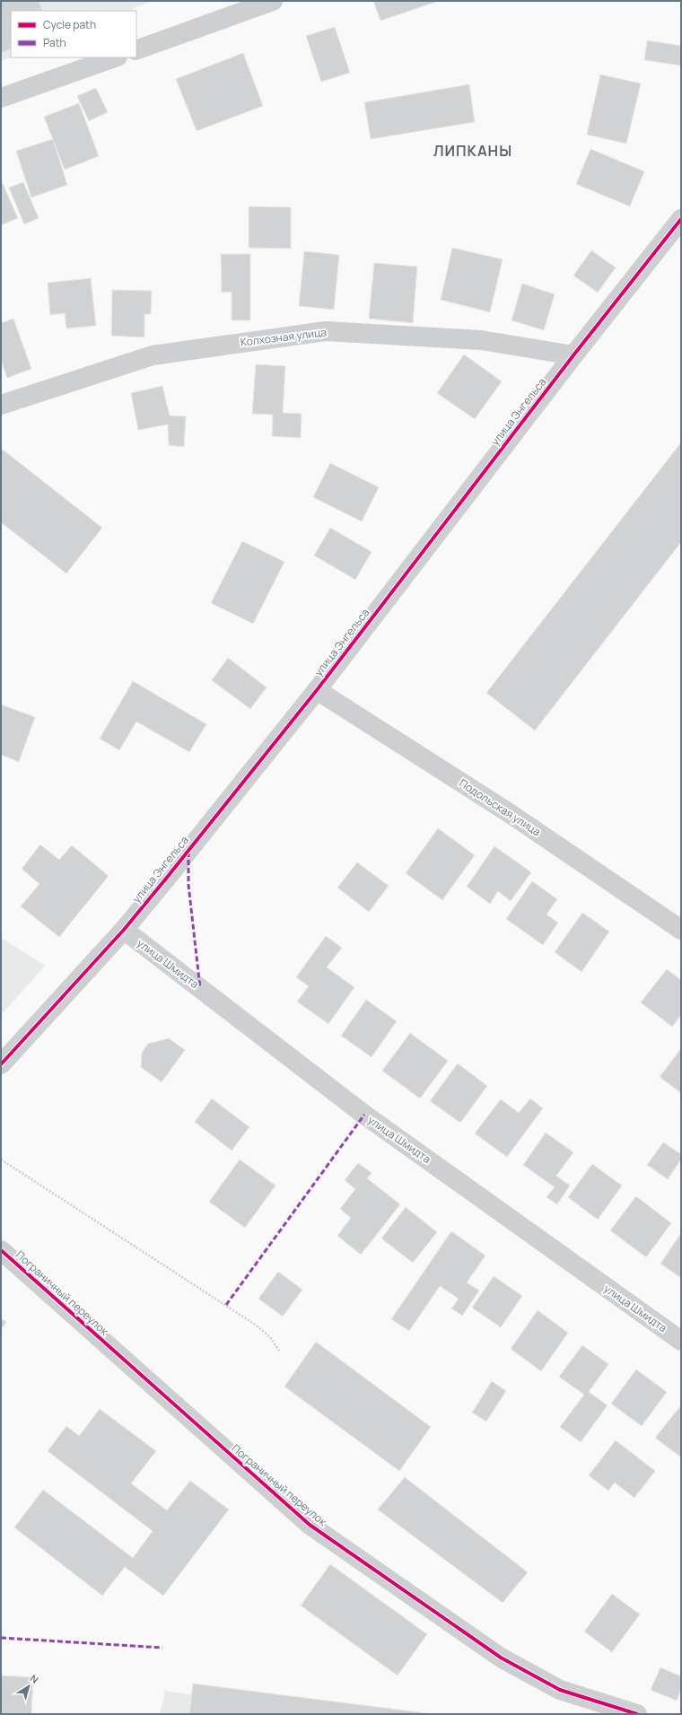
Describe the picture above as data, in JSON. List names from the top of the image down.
{
  "streets": {
    "street": [
      "Колхозная улица",
      "улица Энгельса",
      "Подольская улица",
      "улица Шмидта",
      "Пограничный переулок"
    ]
  },
  "crossings": [
    ["Колхозная улица", "улица Энгельса"],
    ["улица Энгельса", "Подольская улица"],
    ["улица Энгельса", "улица Шмидта"]
  ],
  "districts": ["ЛИПКАНЫ"],
  "legend": ["Cycle path", "Path"],
  "north": "top right"
}
